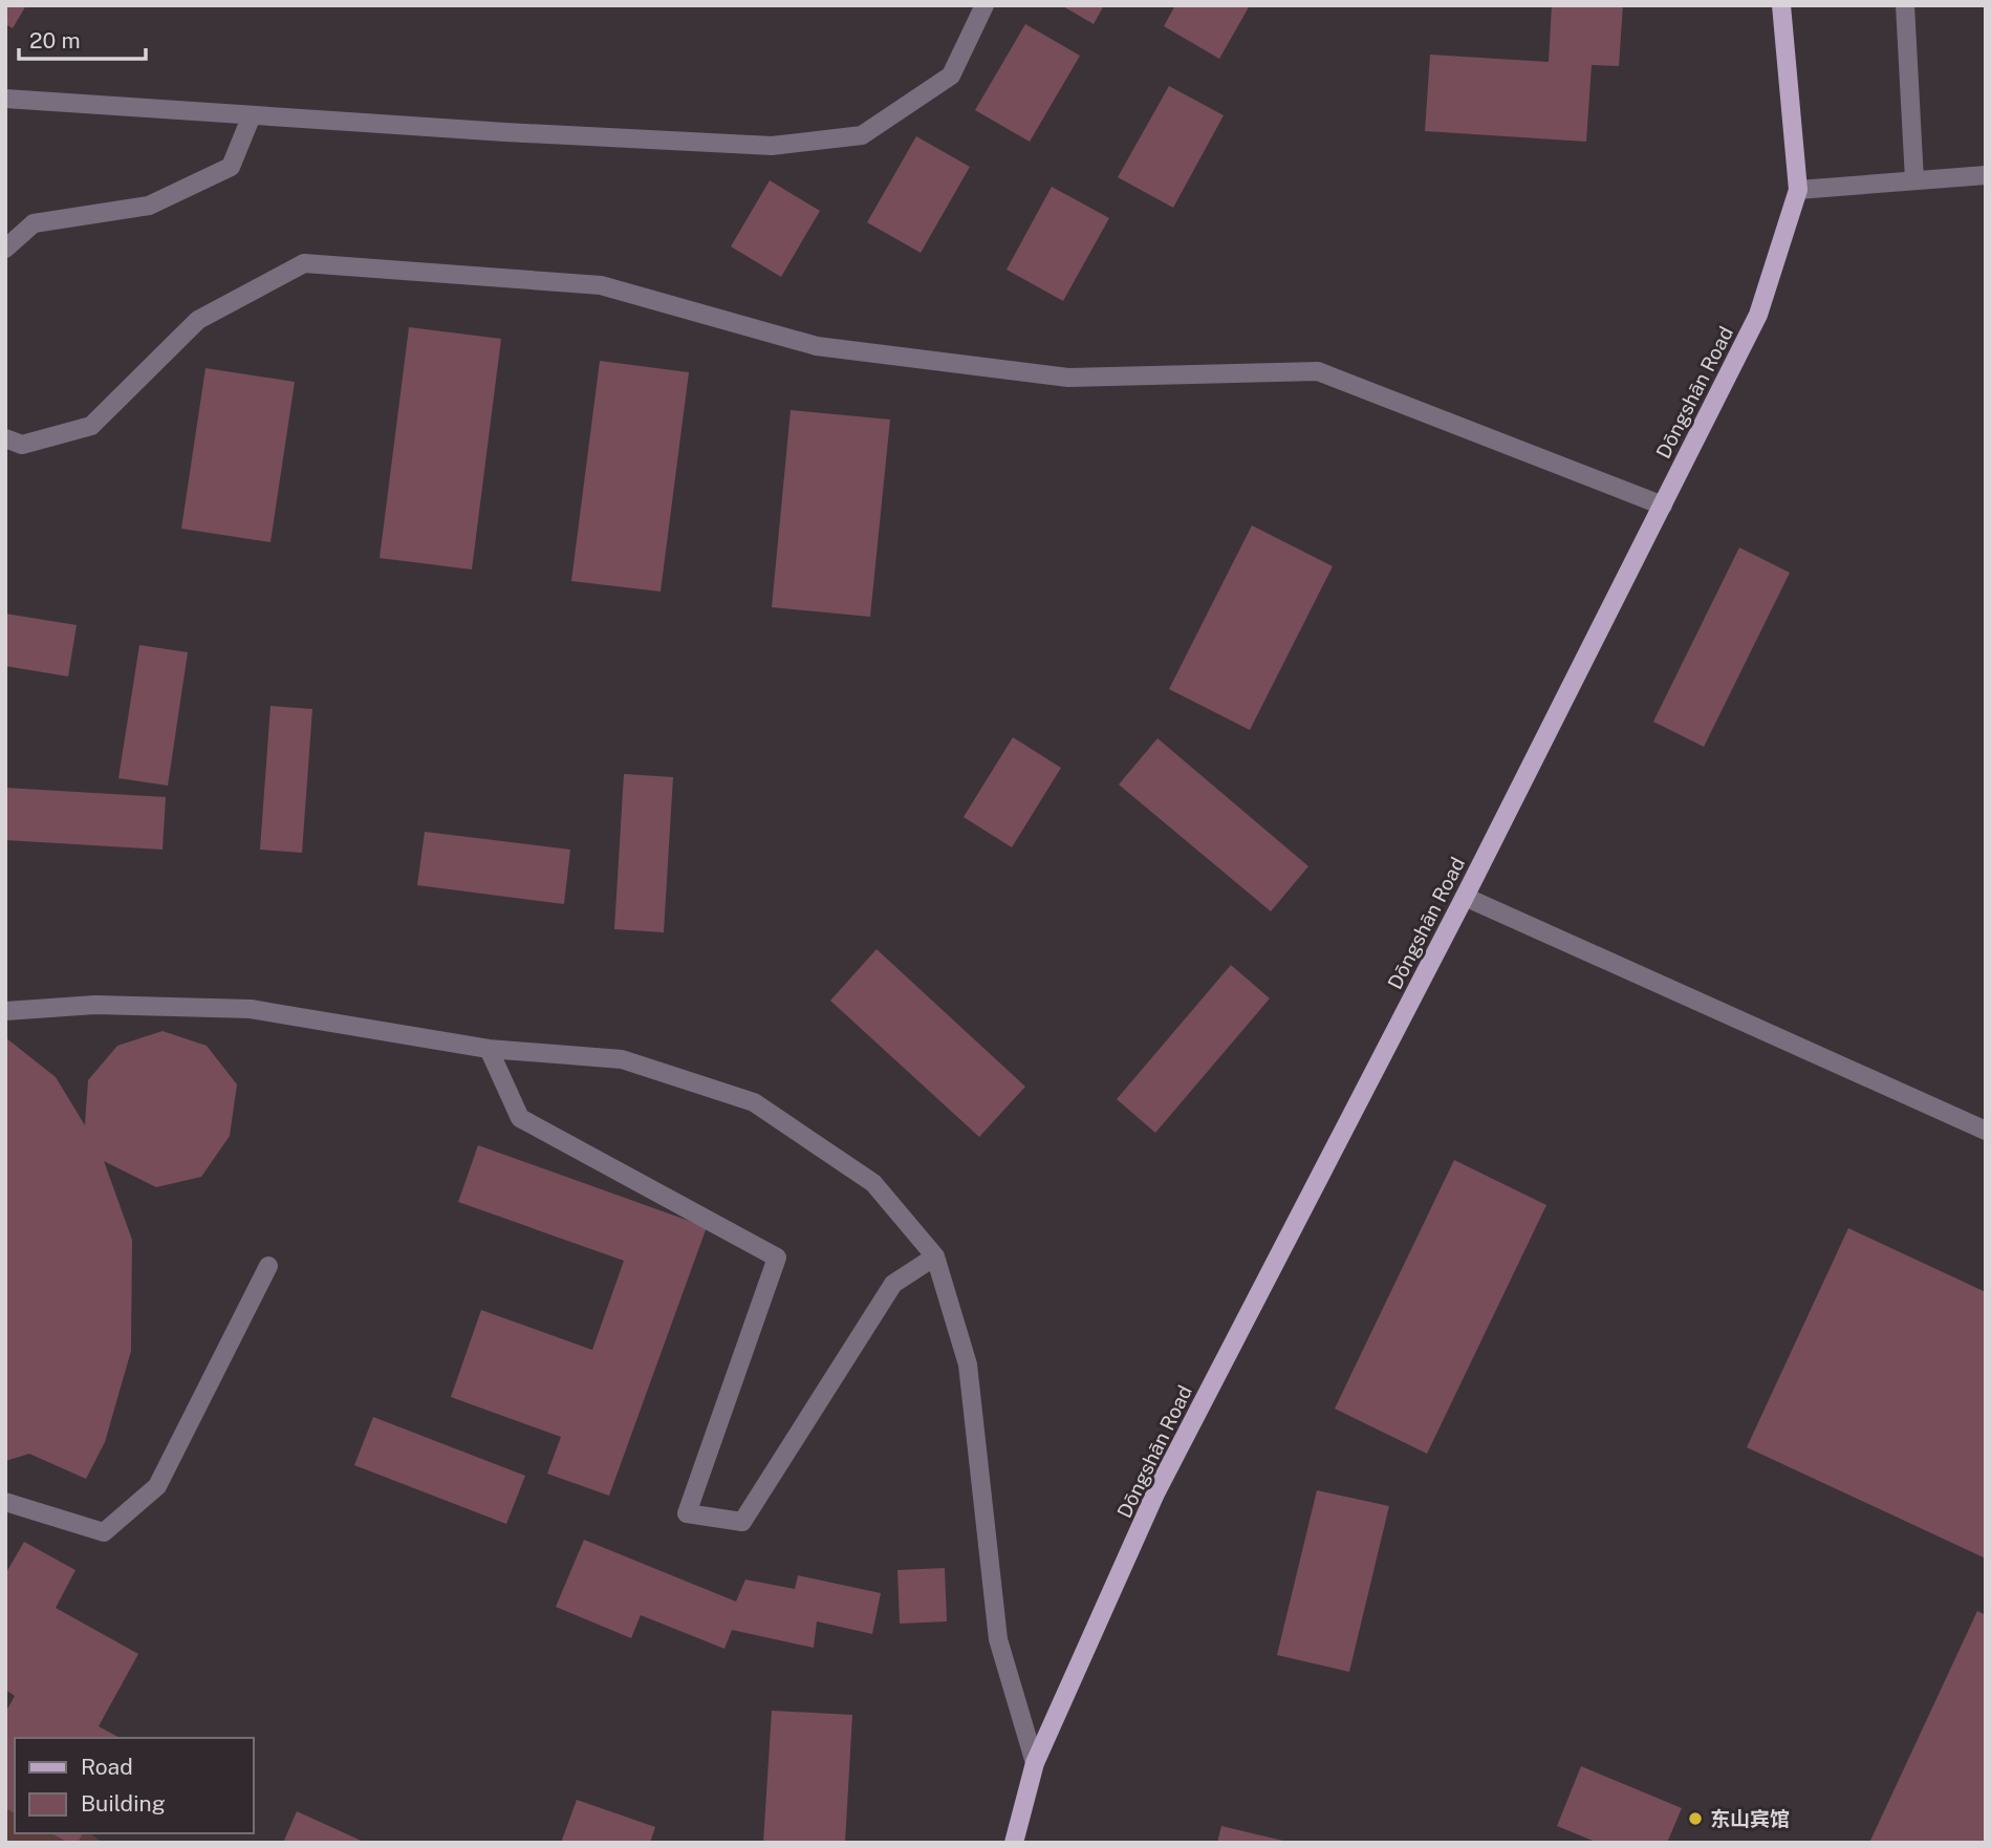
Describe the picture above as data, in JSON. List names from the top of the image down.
{
  "streets": {
    "main road": ["Dōngshān Road"]
  },
  "places": ["东山宾馆"],
  "legend": ["Road", "Building"],
  "scale_bar": "20 m"
}
